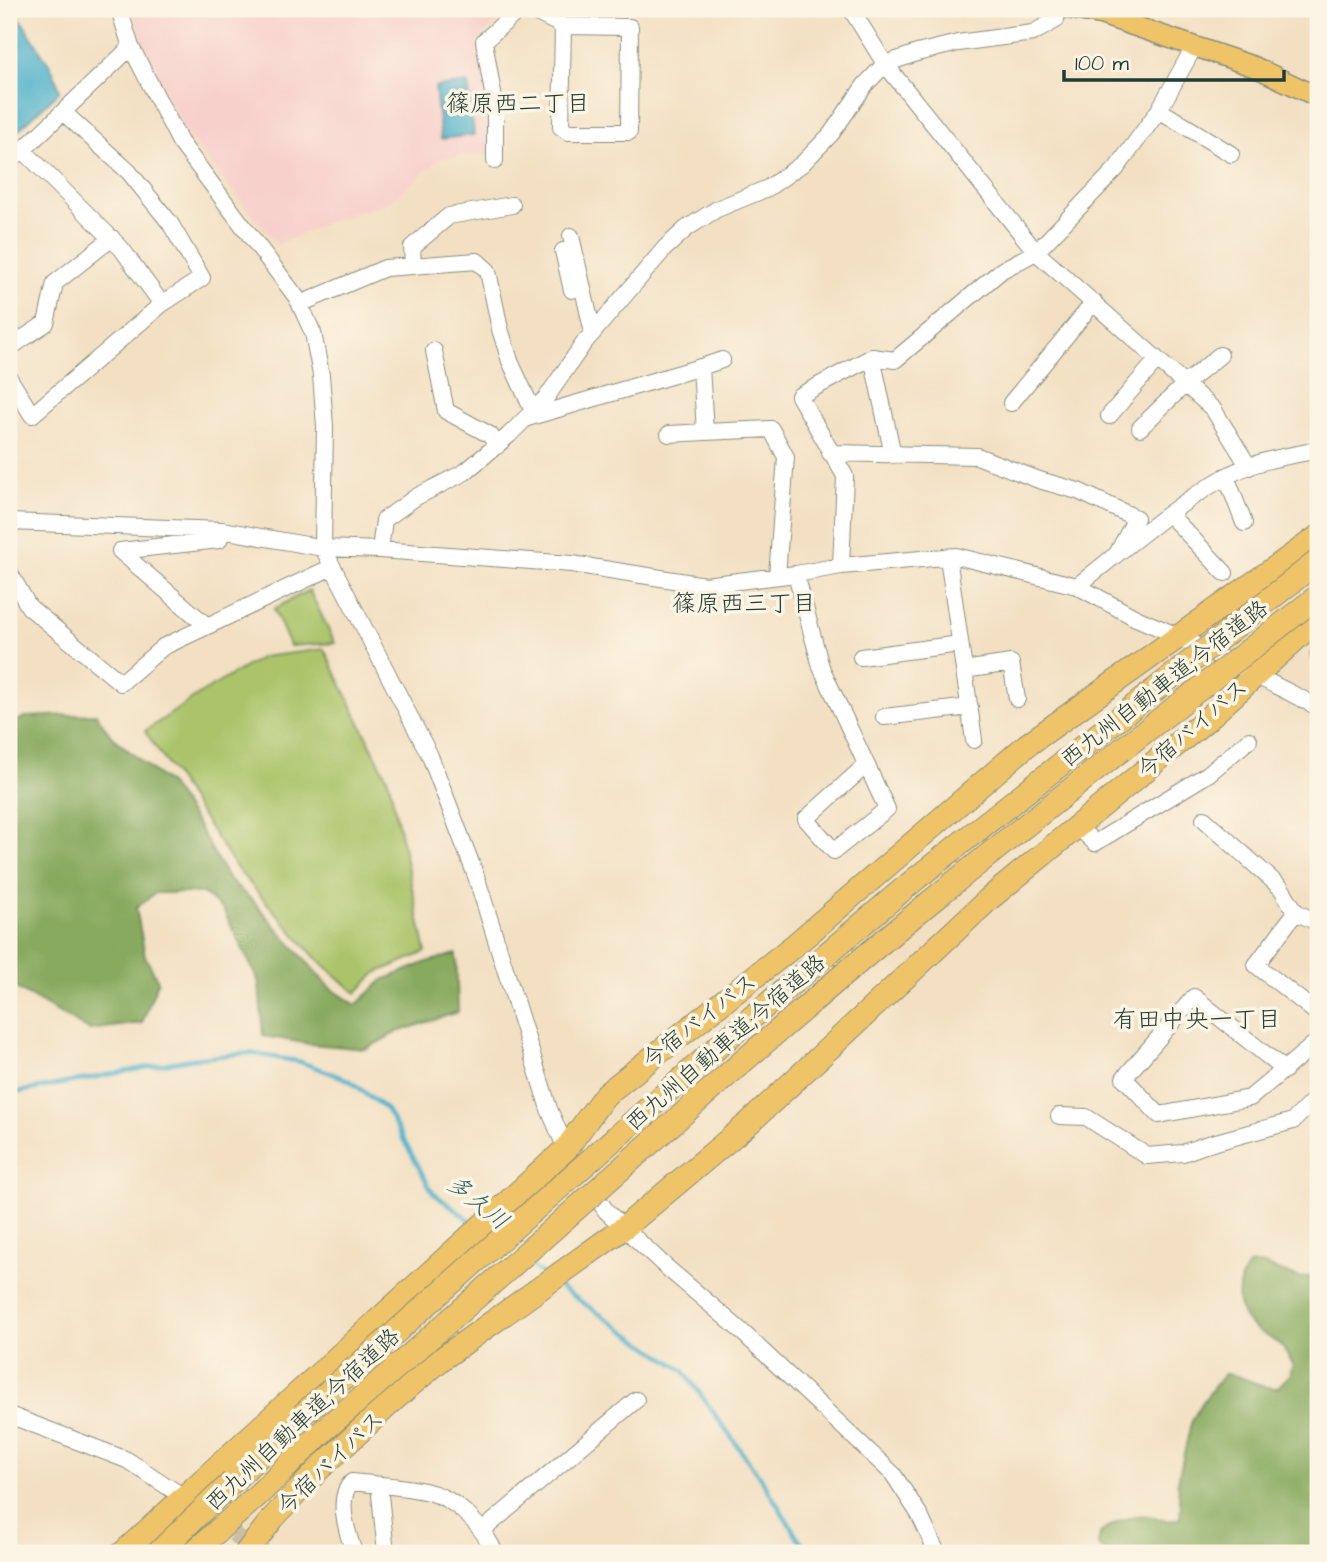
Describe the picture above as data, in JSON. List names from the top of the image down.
{
  "streets": {
    "highway": ["西九州自動車道;今宿道路", "今宿バイパス"]
  },
  "districts": ["篠原西二丁目", "篠原西三丁目", "有田中央一丁目"],
  "water": ["多久川"],
  "scale_bar": "100 m"
}
